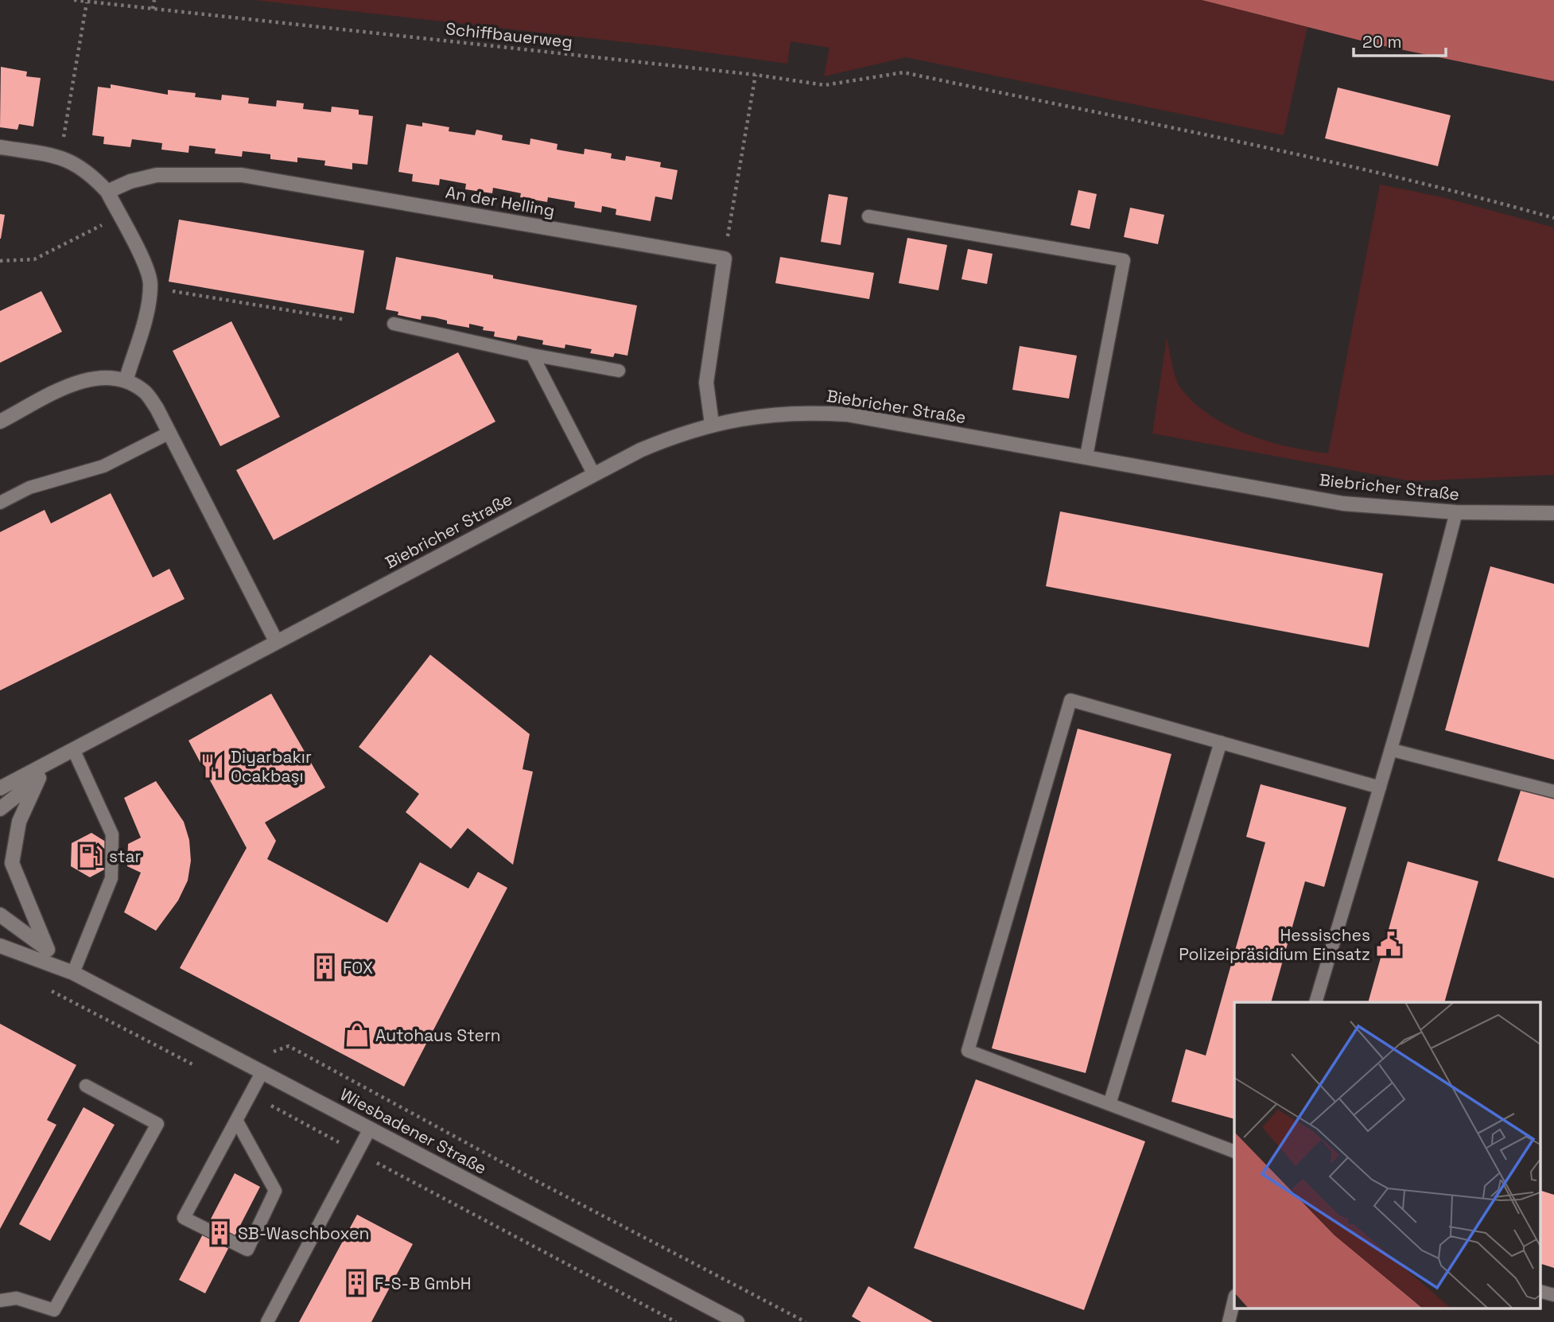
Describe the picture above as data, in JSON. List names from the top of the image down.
{
  "streets": {
    "street": ["An der Helling", "Biebricher Straße", "Wiesbadener Straße"],
    "path": ["Schiffbauerweg"]
  },
  "places": {
    "restaurant": ["Diyarbakır Ocakbaşı"],
    "fuel station": ["star"],
    "public building": ["Hessisches Polizeipräsidium Einsatz"],
    "building": ["FOX", "SB-Waschboxen", "F-S-B GmbH"],
    "shop": ["Autohaus Stern"]
  },
  "scale_bar": "20 m"
}
